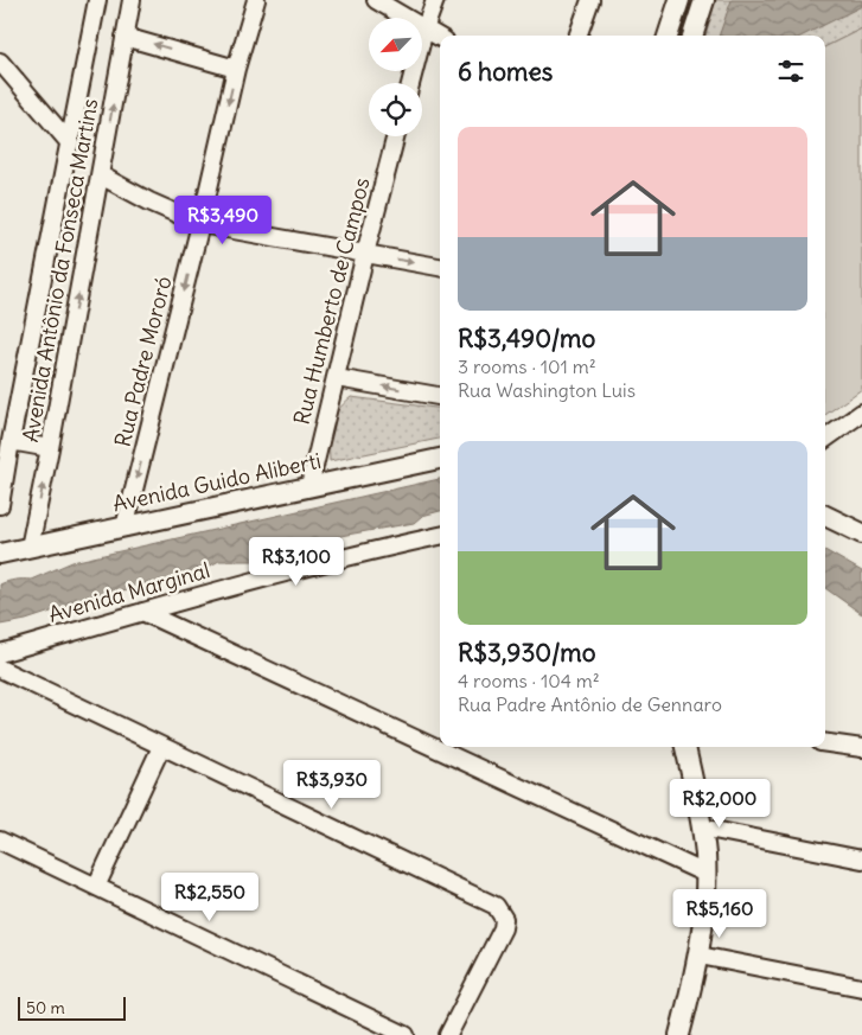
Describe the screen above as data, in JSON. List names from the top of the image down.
{
  "streets": {
    "main road": ["Avenida Guido Aliberti"],
    "street": [
      "Avenida Antônio da Fonseca Martins",
      "Rua Humberto de Campos",
      "Rua Padre Mororó",
      "Avenida Marginal"
    ]
  },
  "crossings": [
    ["Avenida Antônio da Fonseca Martins", "Avenida Guido Aliberti"],
    ["Rua Humberto de Campos", "Avenida Guido Aliberti"],
    ["Rua Padre Mororó", "Avenida Guido Aliberti"]
  ],
  "one_way": ["Rua Padre Mororó"],
  "scale_bar": "50 m",
  "north": "bottom left",
  "page": {
    "heading": "6 homes",
    "list": [
      {
        "name": "R$3,490/mo",
        "note": "3 rooms · 101 m² · Rua Washington Luis"
      },
      {
        "name": "R$3,930/mo",
        "note": "4 rooms · 104 m² · Rua Padre Antônio de Gennaro"
      }
    ],
    "price": [
      "R$3,490",
      "R$3,100",
      "R$3,930",
      "R$2,000",
      "R$2,550",
      "R$5,160"
    ],
    "scale": "50 m"
  }
}
